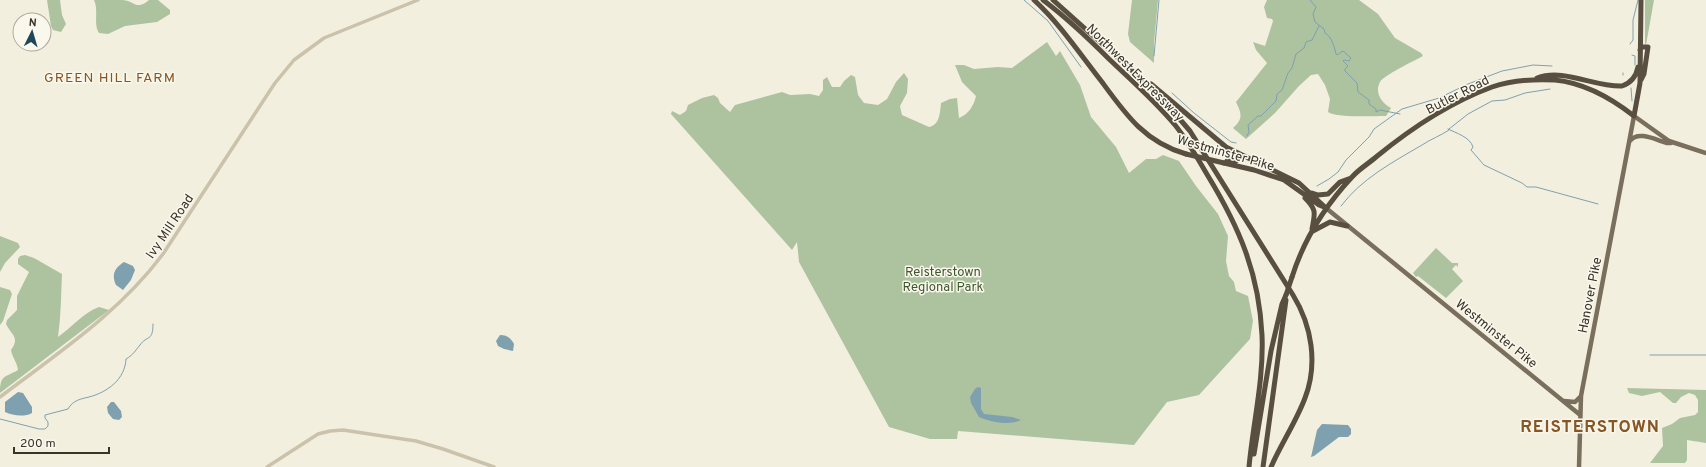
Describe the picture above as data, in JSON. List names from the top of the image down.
{
  "streets": {
    "highway": ["Northwest Expressway", "Butler Road", "Westminster Pike"],
    "main road": ["Hanover Pike"],
    "street": ["Ivy Mill Road"]
  },
  "crossings": [
    ["Northwest Expressway", "Westminster Pike"],
    ["Butler Road", "Westminster Pike"],
    ["Butler Road", "Hanover Pike"],
    ["Westminster Pike", "Hanover Pike"]
  ],
  "districts": ["GREEN HILL FARM", "REISTERSTOWN"],
  "parks": ["Reisterstown Regional Park"],
  "scale_bar": "200 m",
  "north": "top"
}
